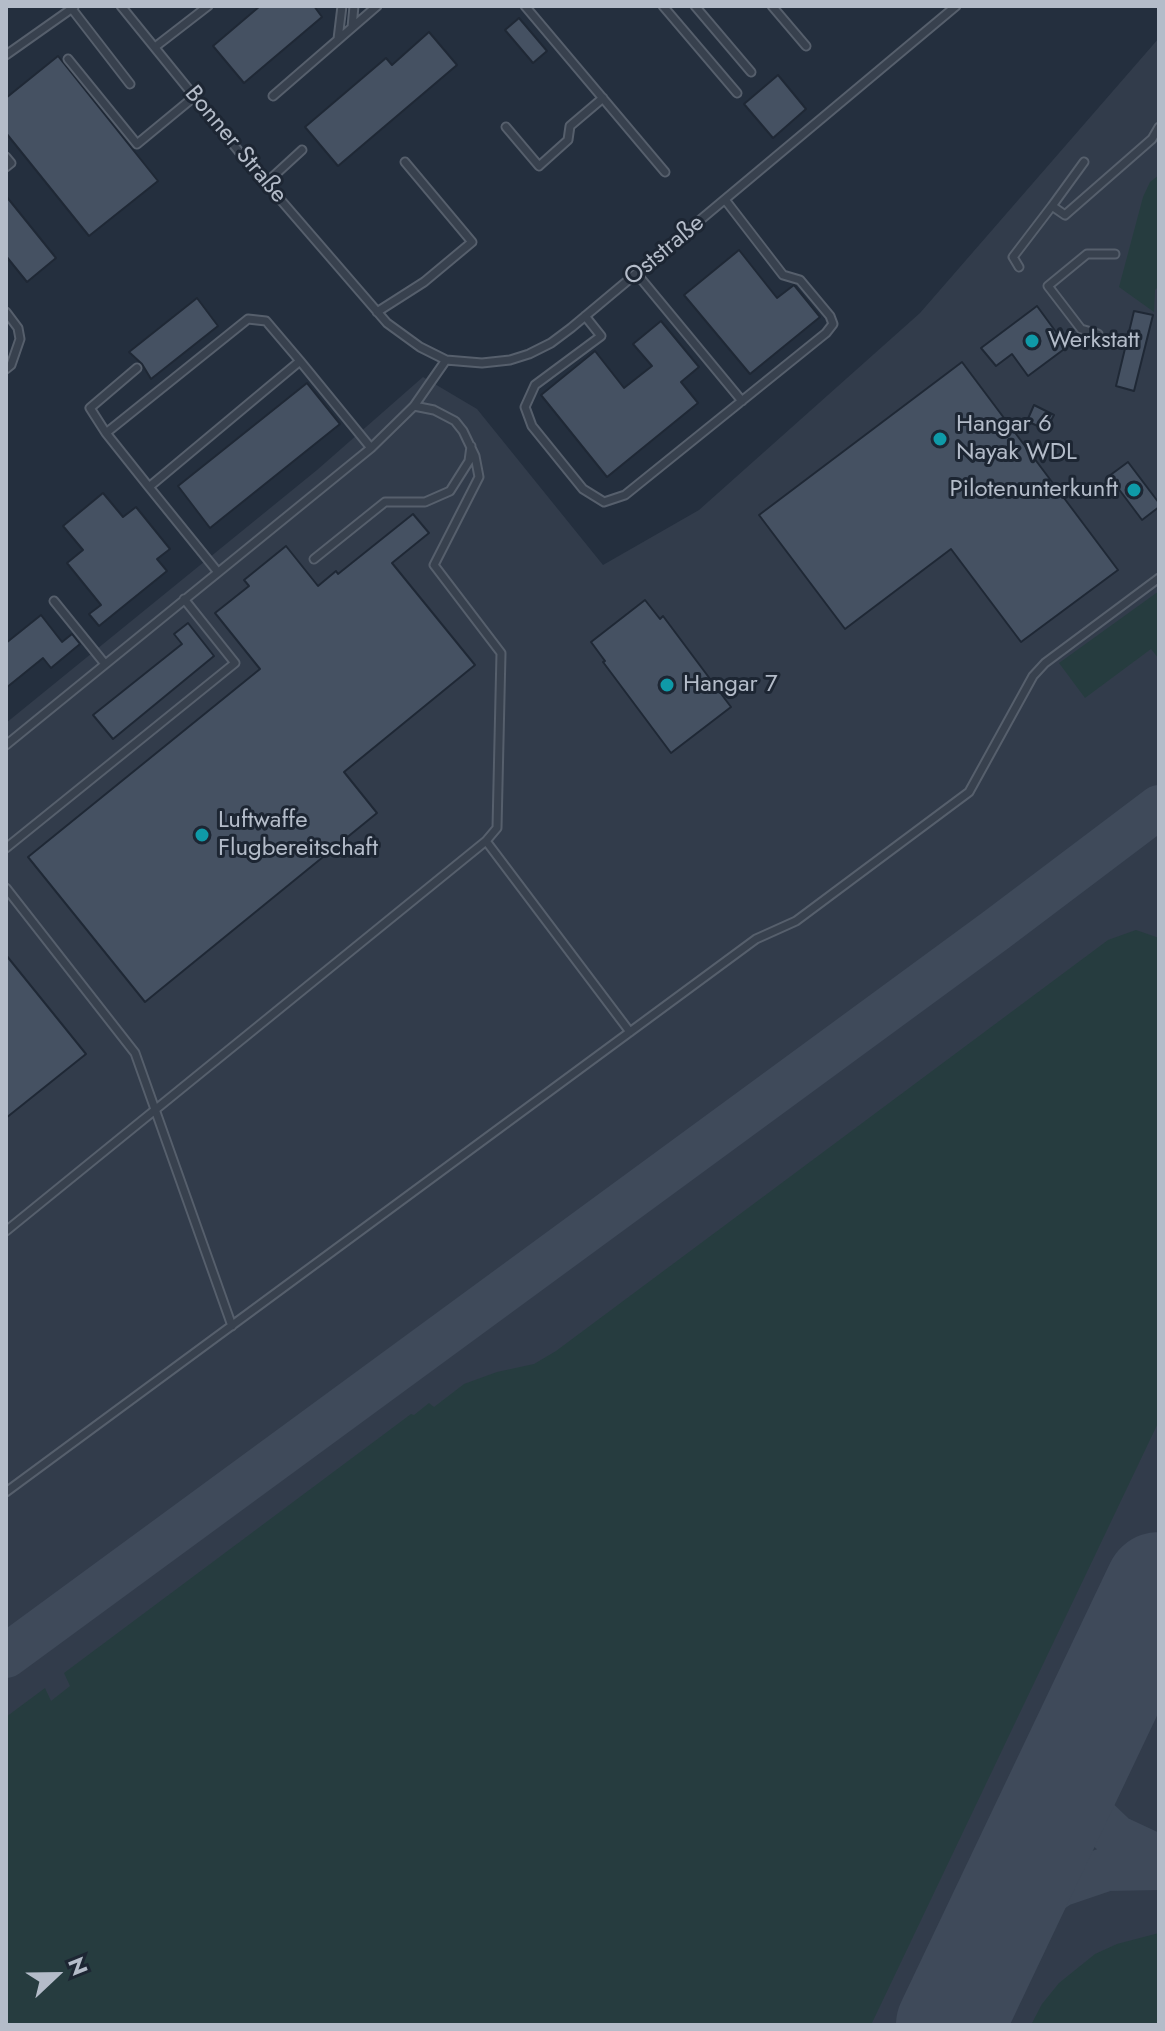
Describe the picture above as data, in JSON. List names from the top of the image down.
{
  "streets": {
    "lane": ["Bonner Straße", "Oststraße"]
  },
  "crossings": [
    ["Bonner Straße", "Oststraße"]
  ],
  "places": [
    "Werkstatt",
    "Hangar 6 Nayak WDL",
    "Pilotenunterkunft",
    "Hangar 7",
    "Luftwaffe Flugbereitschaft"
  ],
  "north": "right"
}
